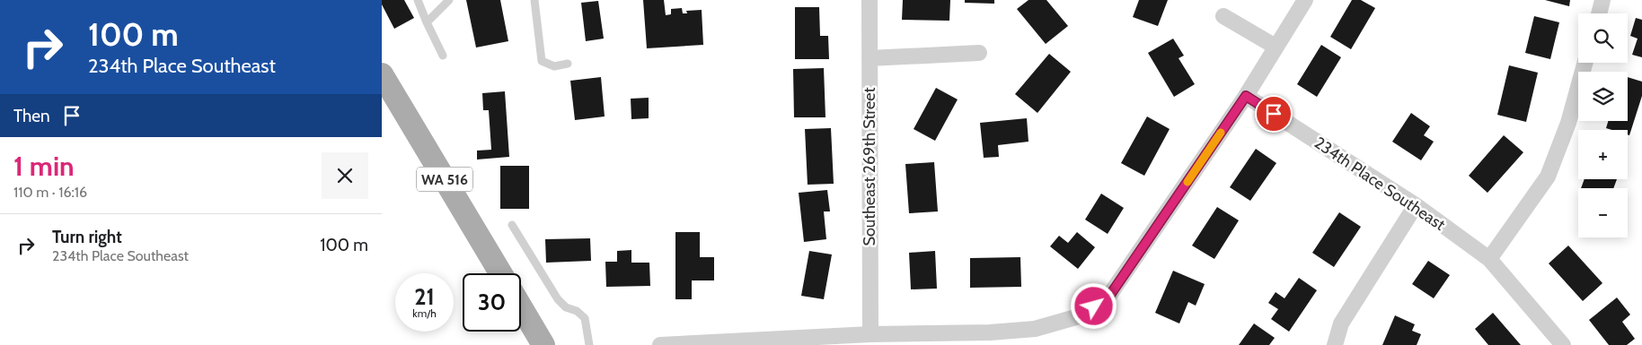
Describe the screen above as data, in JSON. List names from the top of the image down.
{
  "streets": {
    "main road": ["WA 516"],
    "street": ["Southeast 269th Street", "234th Place Southeast"]
  },
  "page": {
    "turn": ["100 m", "234th Place Southeast"],
    "map_buttons": ["+", "−"],
    "then": "Then",
    "heading": ["1 min", "110 m · 16:16"],
    "list": [
      {
        "name": "Turn right",
        "note": "234th Place Southeast",
        "value": "100 m"
      }
    ],
    "speed": "21 km/h",
    "limit": "30"
  }
}
